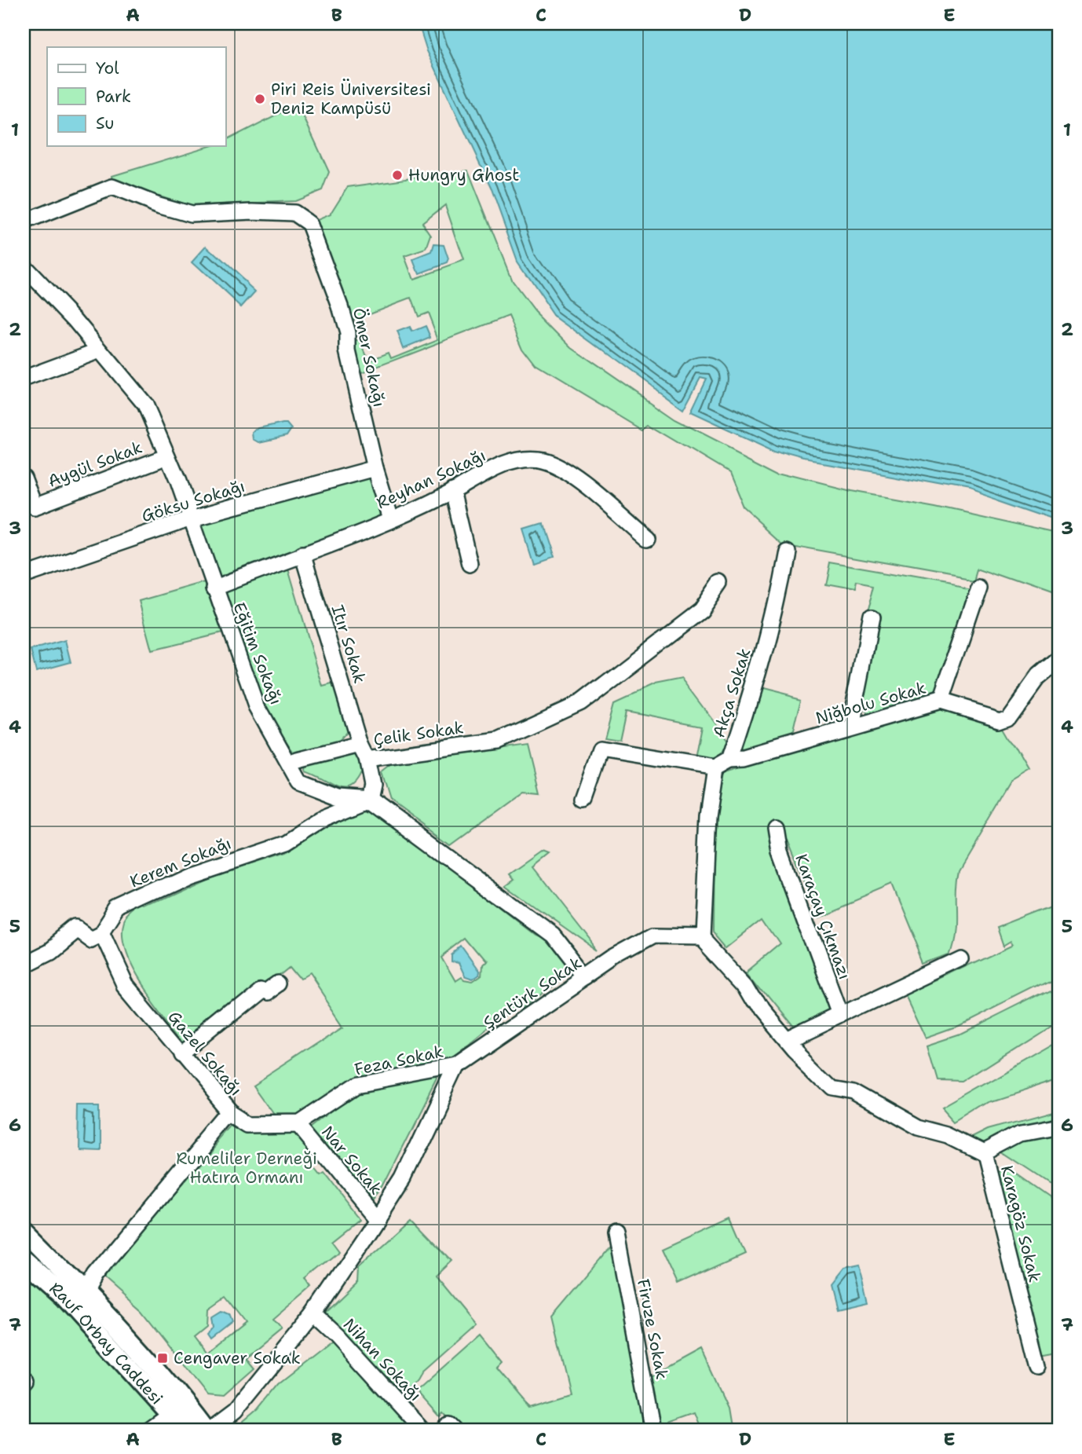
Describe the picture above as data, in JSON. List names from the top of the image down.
{
  "streets": {
    "street": [
      "Ömer Sokağı",
      "Aygül Sokak",
      "Reyhan Sokağı",
      "Göksu Sokağı",
      "Itır Sokak",
      "Eğitim Sokağı",
      "Akça Sokak",
      "Niğbolu Sokak",
      "Çelik Sokak",
      "Kerem Sokağı",
      "Karaçay Çıkmazı",
      "Şentürk Sokak",
      "Gazel Sokağı",
      "Feza Sokak",
      "Nar Sokak",
      "Karagöz Sokak",
      "Firuze Sokak",
      "Rauf Orbay Caddesi",
      "Nihan Sokağı"
    ]
  },
  "crossings": [
    ["Ömer Sokağı", "Reyhan Sokağı"],
    ["Ömer Sokağı", "Göksu Sokağı"],
    ["Aygül Sokak", "Eğitim Sokağı"],
    ["Reyhan Sokağı", "Itır Sokak"],
    ["Reyhan Sokağı", "Eğitim Sokağı"],
    ["Göksu Sokağı", "Eğitim Sokağı"],
    ["Itır Sokak", "Çelik Sokak"],
    ["Eğitim Sokağı", "Çelik Sokak"],
    ["Eğitim Sokağı", "Kerem Sokağı"],
    ["Akça Sokak", "Niğbolu Sokak"],
    ["Kerem Sokağı", "Gazel Sokağı"],
    ["Şentürk Sokak", "Feza Sokak"],
    ["Gazel Sokağı", "Rauf Orbay Caddesi"],
    ["Feza Sokak", "Nar Sokak"]
  ],
  "parks": ["Rumeliler Derneği Hatıra Ormanı"],
  "places": {
    "other": ["Piri Reis Üniversitesi Deniz Kampüsü", "Hungry Ghost"],
    "transit": ["Cengaver Sokak"]
  },
  "legend": ["Yol", "Park", "Su"],
  "grid": {
    "columns": [
      "A",
      "B",
      "C",
      "D",
      "E"
    ],
    "rows": [
      "1",
      "2",
      "3",
      "4",
      "5",
      "6",
      "7"
    ]
  }
}
